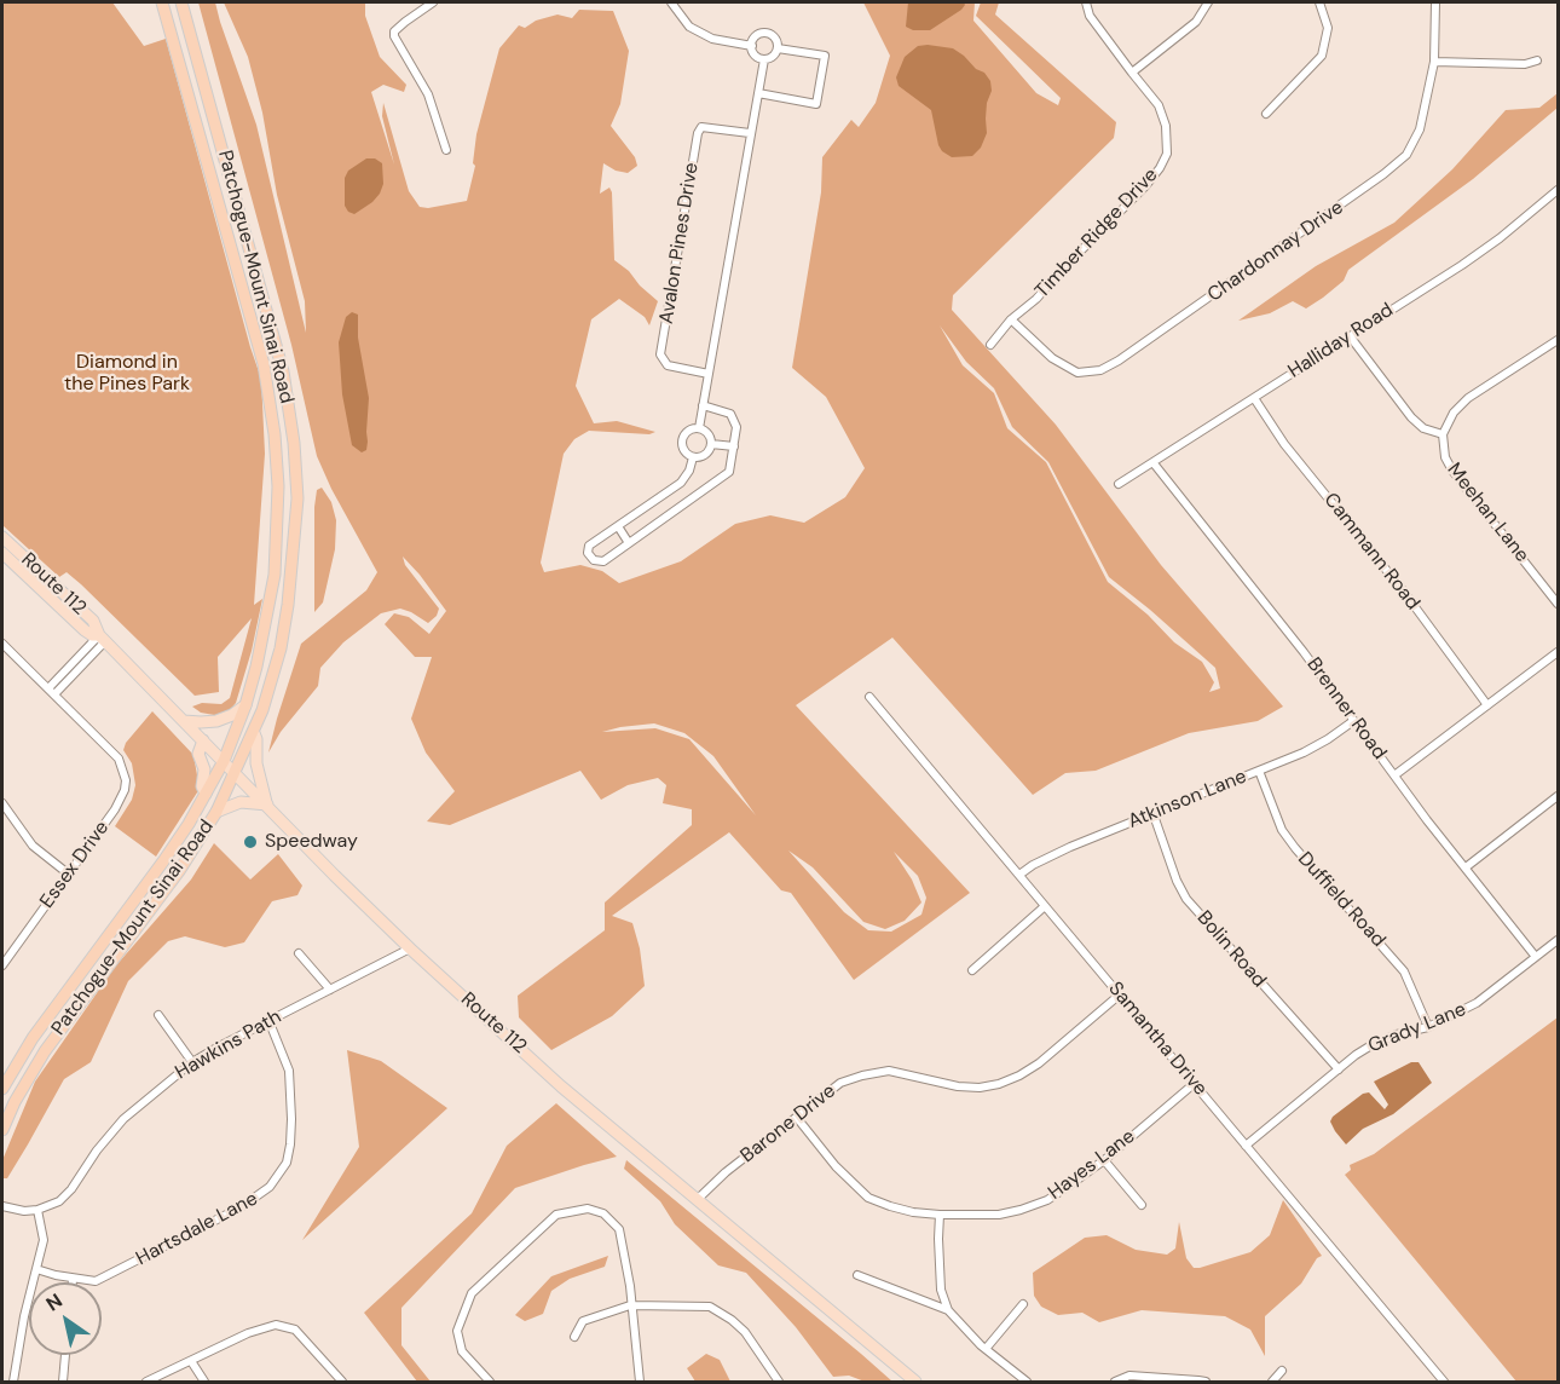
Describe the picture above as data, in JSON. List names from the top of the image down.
{
  "streets": {
    "highway": ["Patchogue-Mount Sinai Road"],
    "main road": ["Route 112"],
    "street": [
      "Timber Ridge Drive",
      "Avalon Pines Drive",
      "Chardonnay Drive",
      "Halliday Road",
      "Meehan Lane",
      "Cammann Road",
      "Brenner Road",
      "Atkinson Lane",
      "Essex Drive",
      "Duffield Road",
      "Bolin Road",
      "Grady Lane",
      "Samantha Drive",
      "Hawkins Path",
      "Barone Drive",
      "Hayes Lane",
      "Hartsdale Lane"
    ]
  },
  "crossings": [
    ["Timber Ridge Drive", "Chardonnay Drive"],
    ["Patchogue-Mount Sinai Road", "Route 112"],
    ["Halliday Road", "Cammann Road"],
    ["Halliday Road", "Brenner Road"],
    ["Route 112", "Hawkins Path"],
    ["Route 112", "Barone Drive"],
    ["Brenner Road", "Atkinson Lane"],
    ["Brenner Road", "Grady Lane"],
    ["Atkinson Lane", "Duffield Road"],
    ["Atkinson Lane", "Bolin Road"],
    ["Atkinson Lane", "Samantha Drive"],
    ["Duffield Road", "Grady Lane"],
    ["Bolin Road", "Grady Lane"],
    ["Grady Lane", "Samantha Drive"],
    ["Samantha Drive", "Barone Drive"],
    ["Samantha Drive", "Hayes Lane"],
    ["Hawkins Path", "Hartsdale Lane"],
    ["Barone Drive", "Hayes Lane"]
  ],
  "parks": ["Diamond in the Pines Park"],
  "places": ["Speedway"],
  "north": "top left"
}
